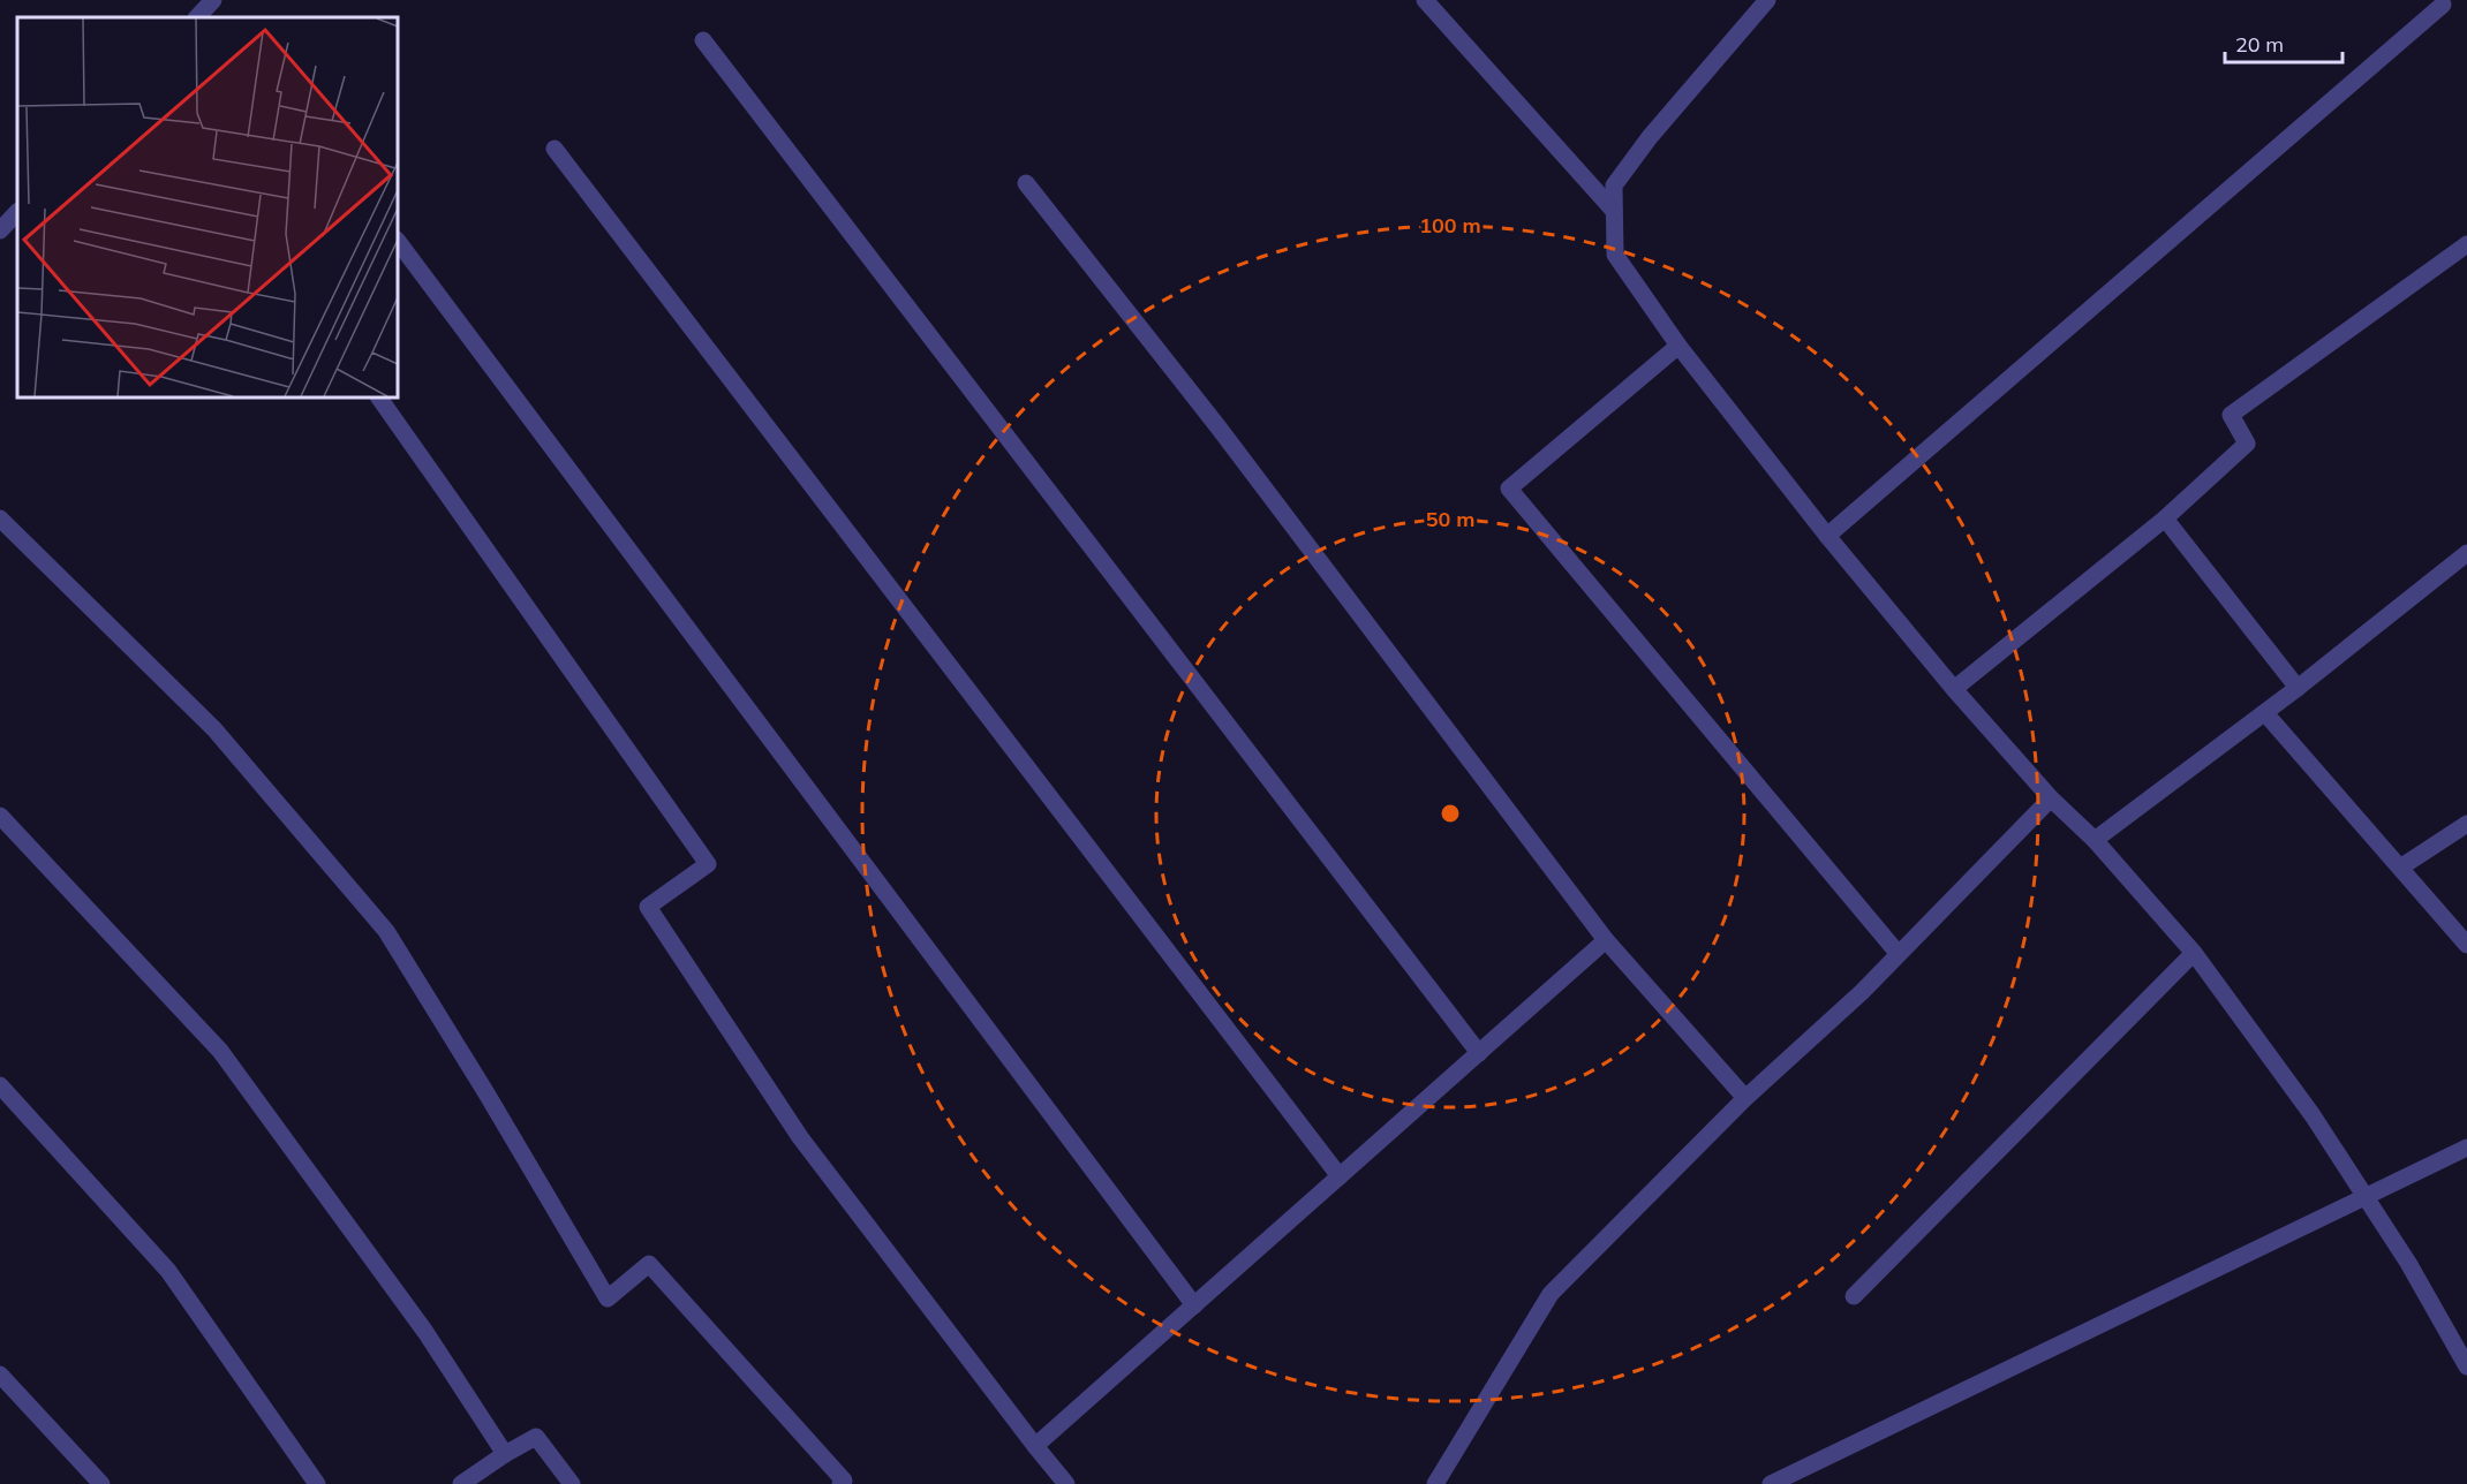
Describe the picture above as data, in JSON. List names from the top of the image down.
{
  "scale_bar": "20 m",
  "rings": ["100 m", "50 m"]
}
